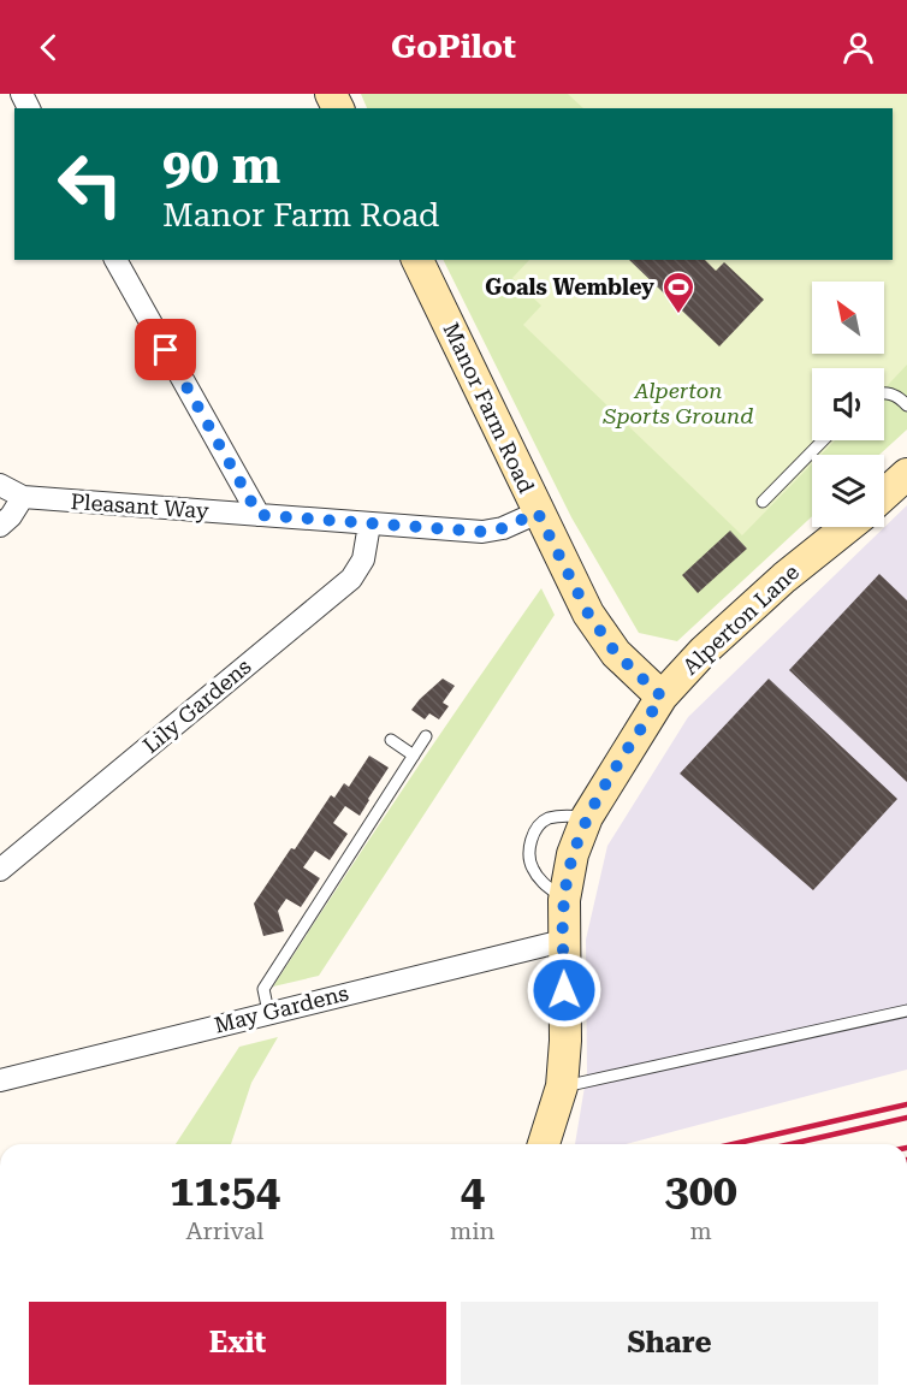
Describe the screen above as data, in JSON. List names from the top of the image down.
{
  "streets": {
    "main road": ["Manor Farm Road", "Alperton Lane"],
    "street": ["Pleasant Way", "Lily Gardens", "May Gardens"]
  },
  "crossings": [
    ["Manor Farm Road", "Pleasant Way"],
    ["Manor Farm Road", "Alperton Lane"],
    ["Pleasant Way", "Lily Gardens"],
    ["Alperton Lane", "May Gardens"]
  ],
  "parks": ["Alperton Sports Ground"],
  "places": {
    "sports": ["Goals Wembley"]
  },
  "north": "top left",
  "page": {
    "header": "GoPilot",
    "turn": ["90 m", "Manor Farm Road"],
    "eta": [
      "11:54",
      "Arrival",
      "4",
      "min",
      "300",
      "m"
    ],
    "buttons": ["Exit", "Share"]
  }
}
